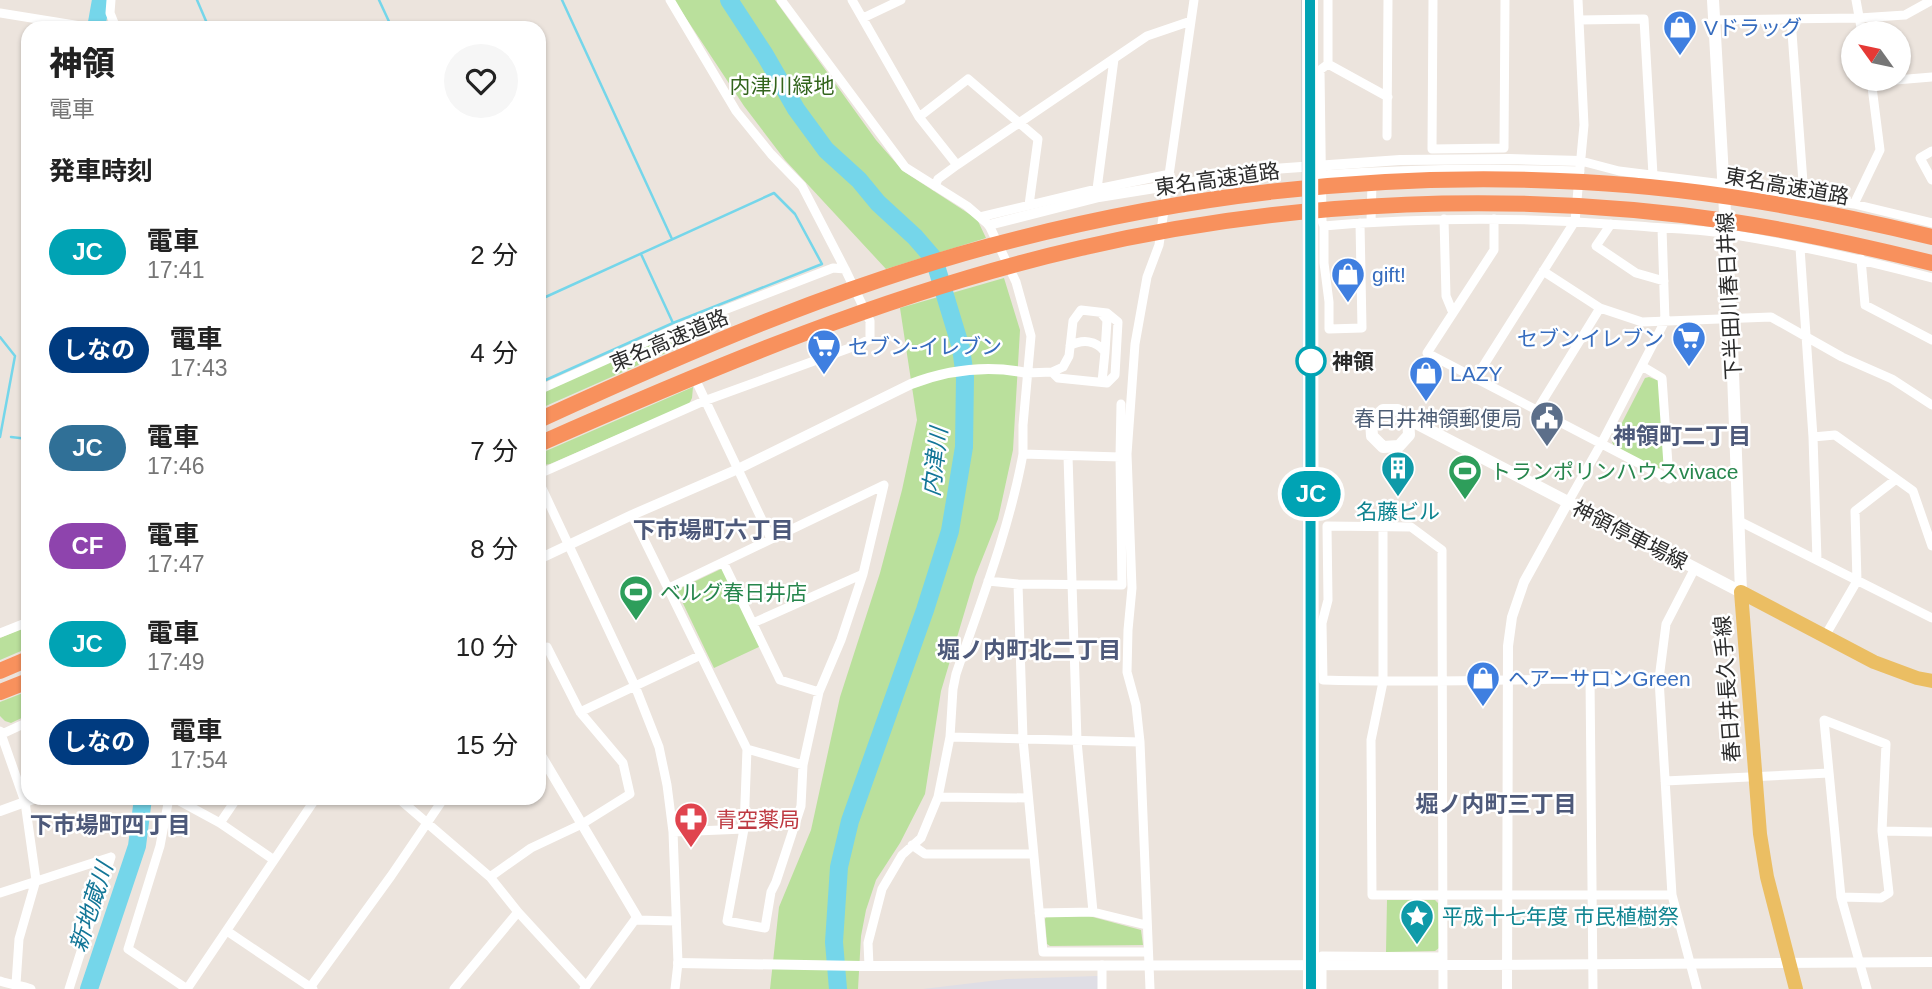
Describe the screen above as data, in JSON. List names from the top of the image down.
{
  "streets": {
    "highway": ["東名高速道路"],
    "main road": ["下半田川春日井線", "神領停車場線", "春日井長久手線"]
  },
  "crossings": [
    ["下半田川春日井線", "神領停車場線"],
    ["下半田川春日井線", "春日井長久手線"],
    ["神領停車場線", "春日井長久手線"]
  ],
  "districts": [
    "神領町二丁目",
    "下市場町六丁目",
    "堀ノ内町北二丁目",
    "堀ノ内町三丁目",
    "下市場町四丁目"
  ],
  "water": ["内津川", "新地蔵川"],
  "parks": ["内津川緑地"],
  "places": {
    "shop": [
      "Vドラッグ",
      "gift!",
      "LAZY",
      "ヘアーサロンGreen"
    ],
    "other": ["神領"],
    "supermarket": ["セブンイレブン", "セブン-イレブン"],
    "public building": ["春日井神領郵便局"],
    "building": ["名藤ビル"],
    "sports": ["トランポリンハウスvivace", "ベルグ春日井店"],
    "pharmacy": ["青空薬局"],
    "place": ["平成十七年度 市民植樹祭"]
  },
  "north": "top left",
  "page": {
    "on_map": "JC",
    "heading": [
      ["神領", "電車"],
      "発車時刻"
    ],
    "list": [
      {
        "mark": "JC",
        "name": "電車",
        "note": "17:41",
        "value": "2 分"
      },
      {
        "mark": "しなの",
        "name": "電車",
        "note": "17:43",
        "value": "4 分"
      },
      {
        "mark": "JC",
        "name": "電車",
        "note": "17:46",
        "value": "7 分"
      },
      {
        "mark": "CF",
        "name": "電車",
        "note": "17:47",
        "value": "8 分"
      },
      {
        "mark": "JC",
        "name": "電車",
        "note": "17:49",
        "value": "10 分"
      },
      {
        "mark": "しなの",
        "name": "電車",
        "note": "17:54",
        "value": "15 分"
      }
    ]
  }
}
